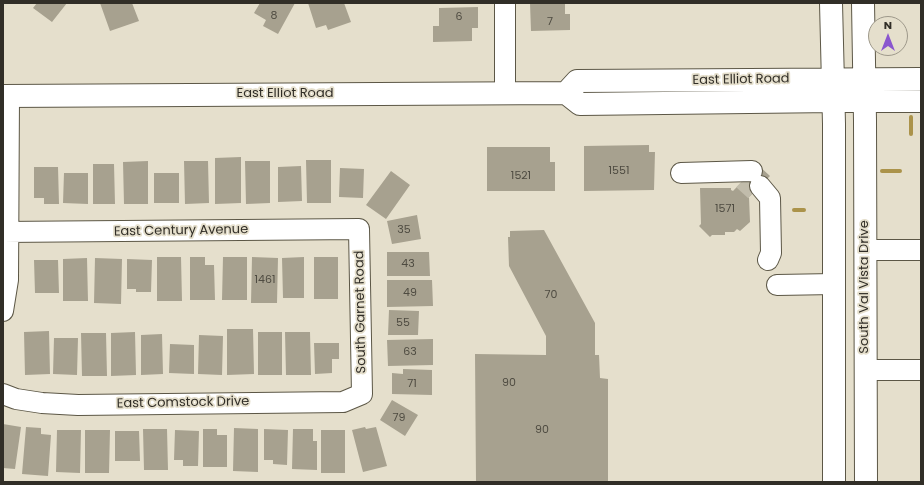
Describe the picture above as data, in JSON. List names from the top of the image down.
{
  "streets": {
    "main road": ["East Elliot Road", "South Val Vista Drive"],
    "street": ["East Century Avenue", "South Garnet Road", "East Comstock Drive"]
  },
  "crossings": [
    ["East Elliot Road", "South Val Vista Drive"],
    ["East Century Avenue", "South Garnet Road"],
    ["South Garnet Road", "East Comstock Drive"]
  ],
  "house_numbers": [
    "8",
    "6",
    "7",
    "1551",
    "1521",
    "1571",
    "35",
    "43",
    "1461",
    "49",
    "70",
    "55",
    "63",
    "90",
    "71",
    "79",
    "90"
  ],
  "north": "top"
}
